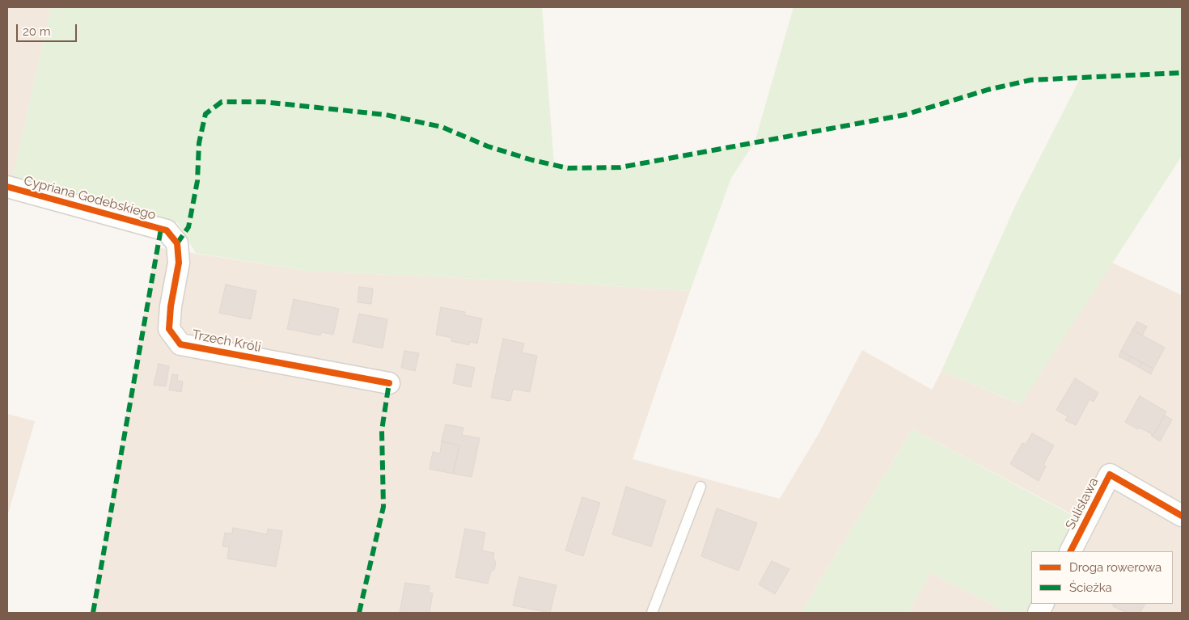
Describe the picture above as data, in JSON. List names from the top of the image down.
{
  "streets": {
    "street": ["Cypriana Godebskiego", "Trzech Króli", "Sulisława"]
  },
  "crossings": [
    ["Cypriana Godebskiego", "Trzech Króli"]
  ],
  "legend": ["Droga rowerowa", "Ścieżka"],
  "scale_bar": "20 m"
}
